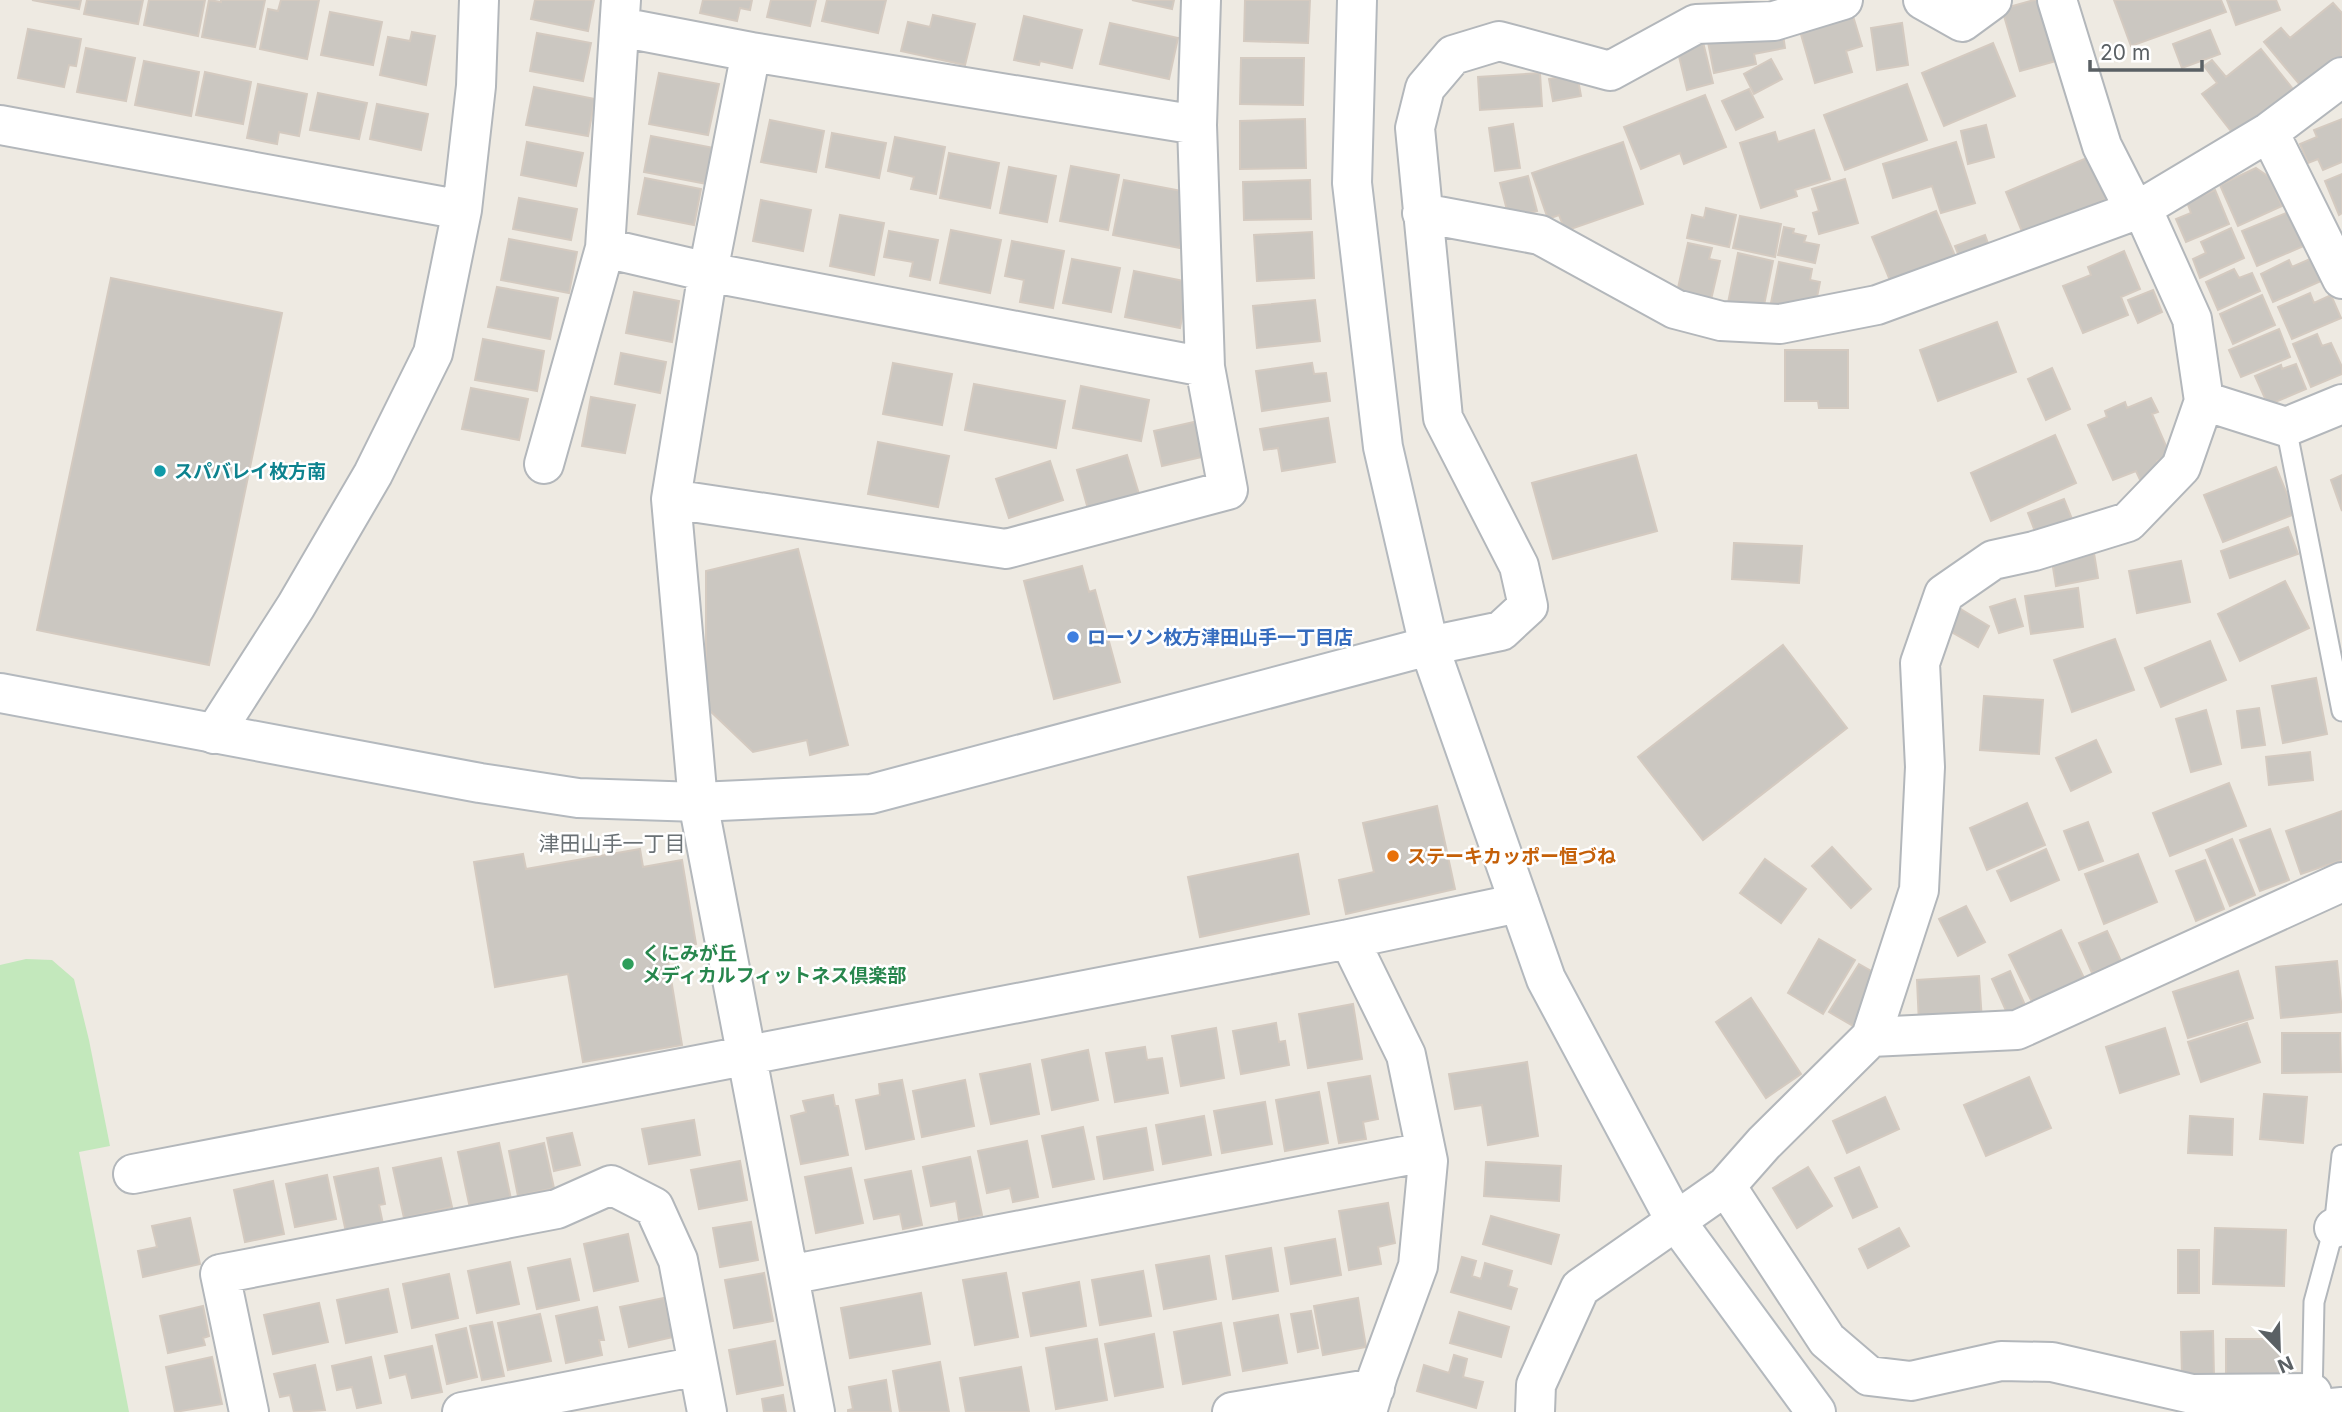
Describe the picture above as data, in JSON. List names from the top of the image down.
{
  "districts": ["津田山手一丁目"],
  "places": [
    "スパバレイ枚方南",
    "ローソン枚方津田山手一丁目店",
    "ステーキカッポー恒づね",
    "くにみが丘 メディカルフィットネス倶楽部"
  ],
  "scale_bar": "20 m",
  "north": "bottom right"
}
